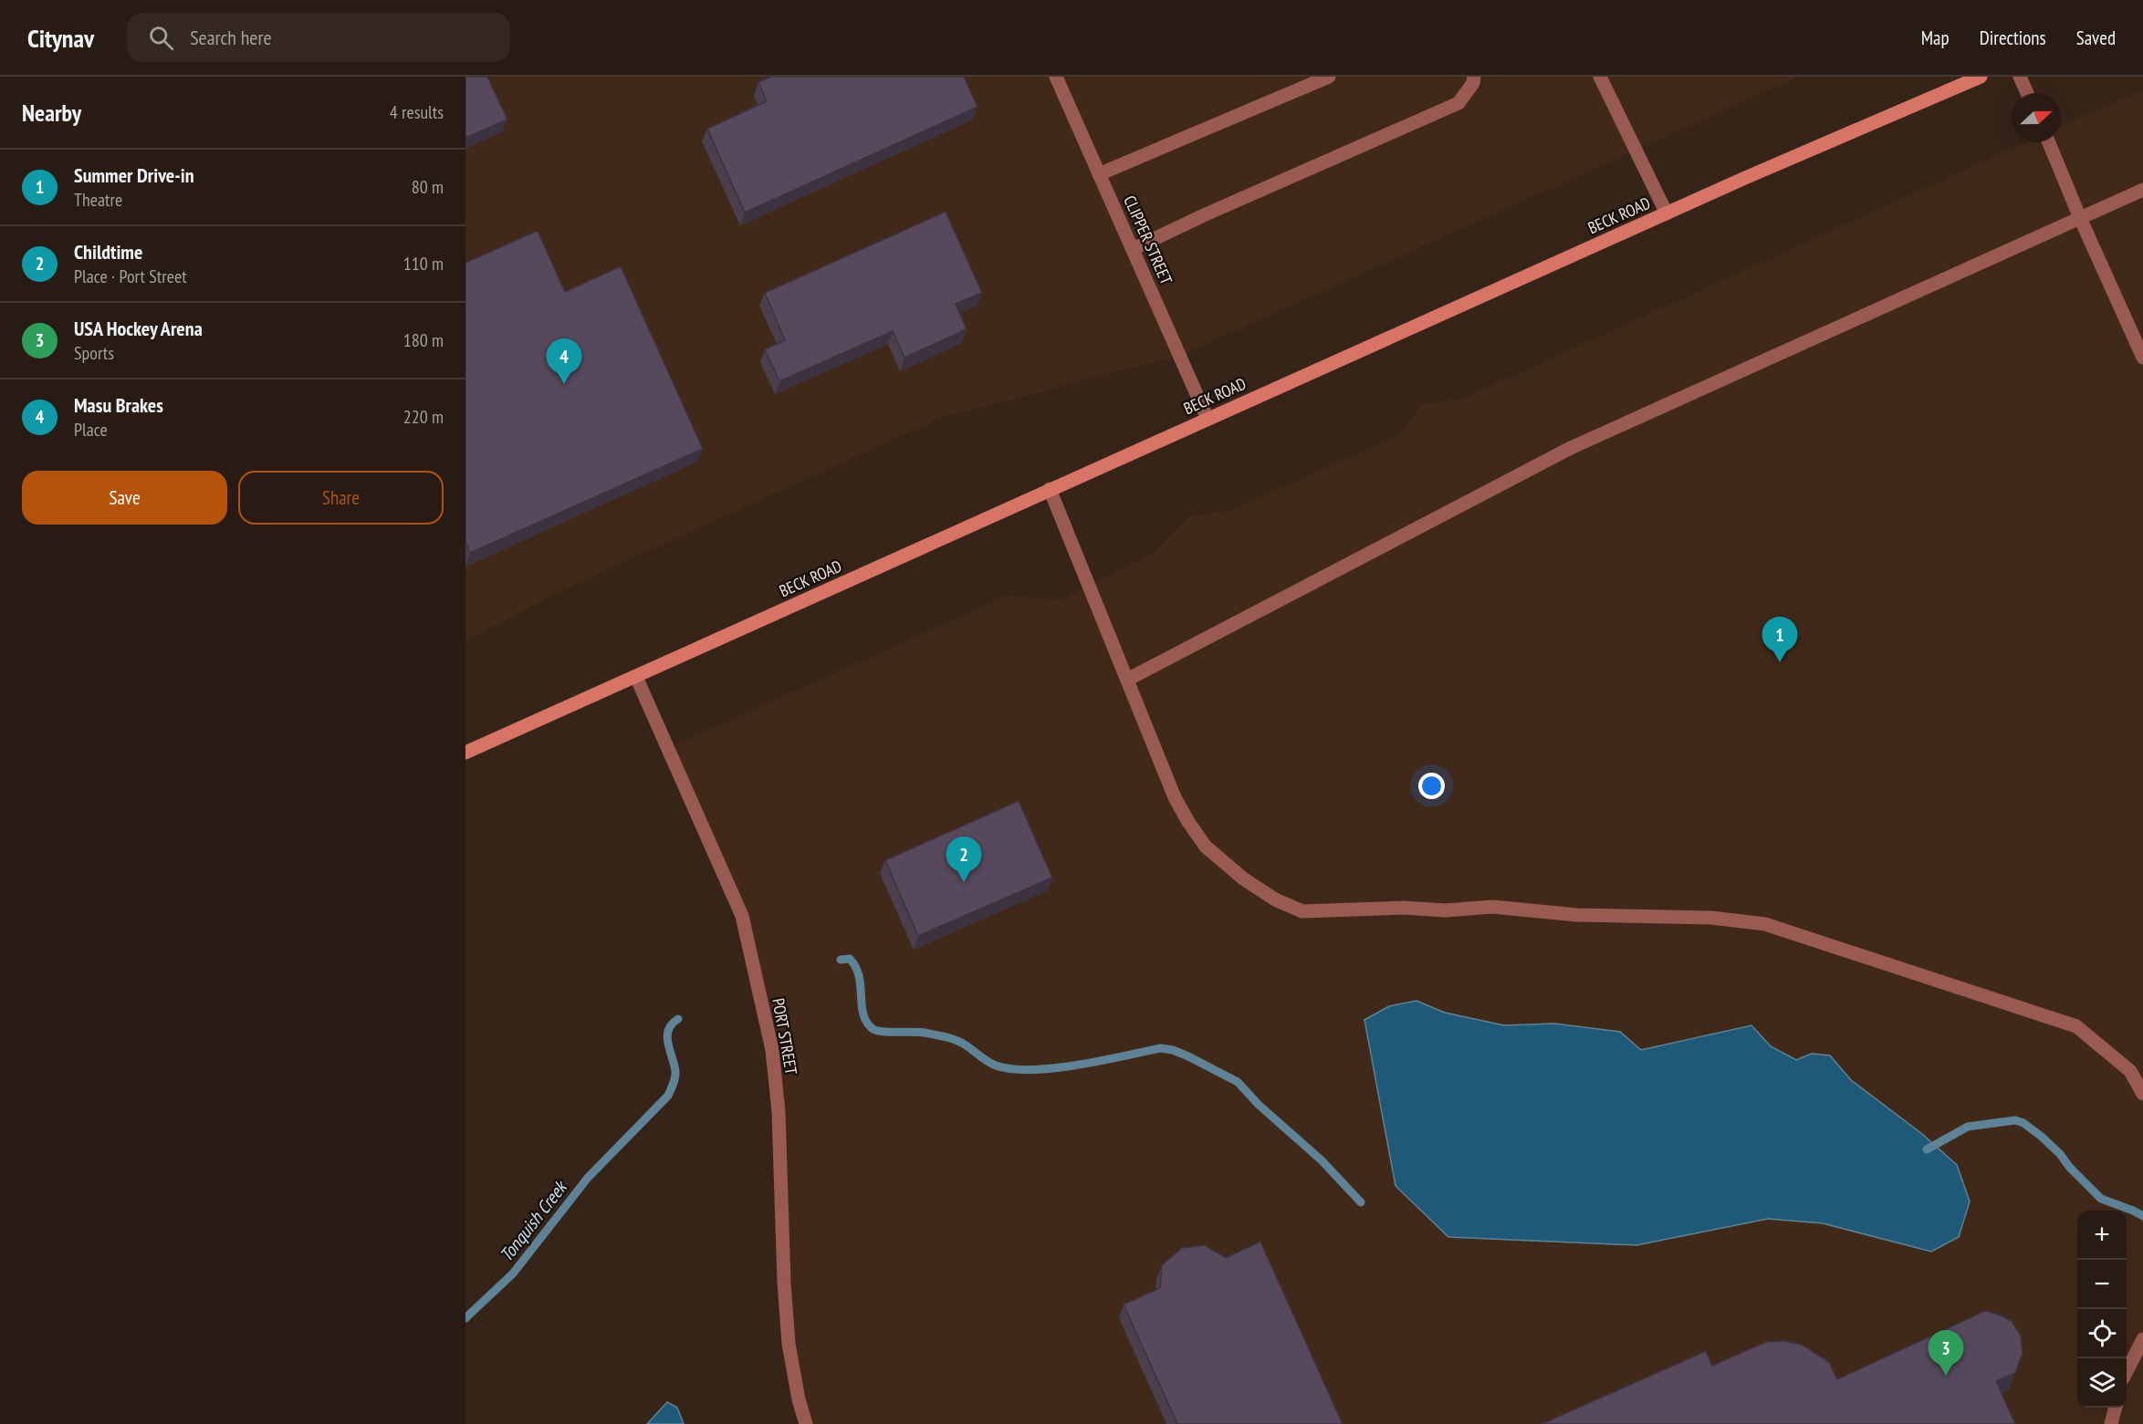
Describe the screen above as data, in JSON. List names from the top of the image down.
{
  "streets": {
    "main road": ["BECK ROAD"],
    "street": ["CLIPPER STREET", "PORT STREET"]
  },
  "crossings": [
    ["BECK ROAD", "CLIPPER STREET"],
    ["BECK ROAD", "PORT STREET"]
  ],
  "water": ["Tonquish Creek"],
  "north": "right",
  "page": {
    "header": "Citynav",
    "search": "Search here",
    "nav": ["Map", "Directions", "Saved"],
    "heading": ["Nearby", "4 results"],
    "list": [
      {
        "mark": "1",
        "name": "Summer Drive-in",
        "note": "Theatre",
        "value": "80 m"
      },
      {
        "mark": "2",
        "name": "Childtime",
        "note": "Place · Port Street",
        "value": "110 m"
      },
      {
        "mark": "3",
        "name": "USA Hockey Arena",
        "note": "Sports",
        "value": "180 m"
      },
      {
        "mark": "4",
        "name": "Masu Brakes",
        "note": "Place",
        "value": "220 m"
      }
    ],
    "pins": [
      "4",
      "1",
      "2",
      "3"
    ],
    "buttons": ["Save", "Share"],
    "map_buttons": ["+", "−"]
  }
}
